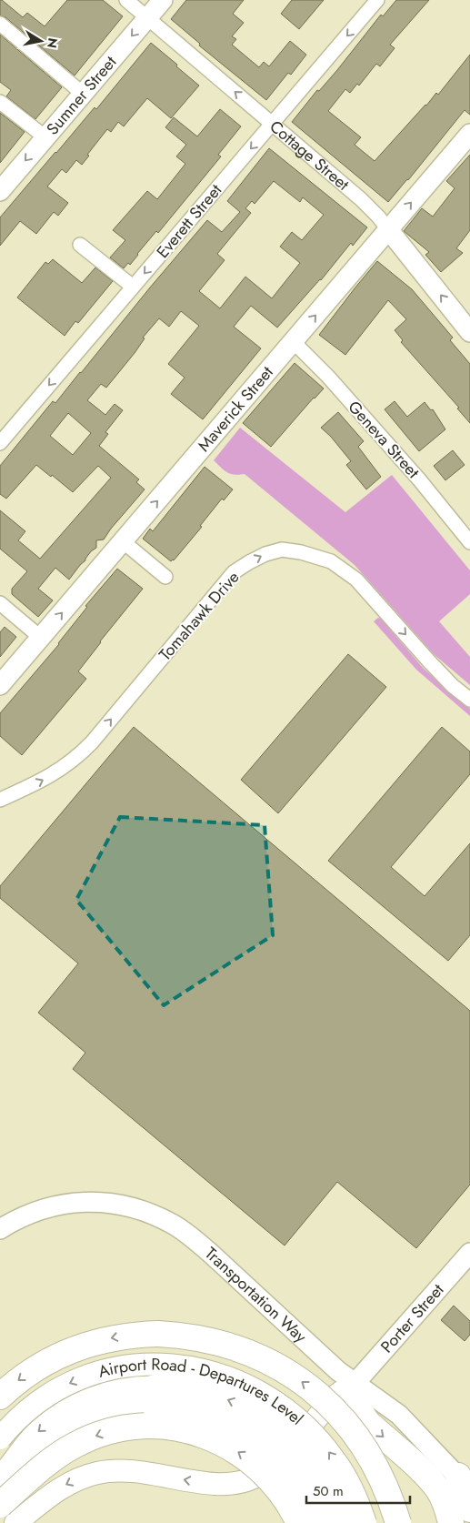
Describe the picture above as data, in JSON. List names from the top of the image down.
{
  "streets": {
    "main road": [
      "Sumner Street",
      "Cottage Street",
      "Maverick Street",
      "Transportation Way",
      "Porter Street",
      "Airport Road - Departures Level"
    ],
    "street": ["Everett Street", "Geneva Street", "Tomahawk Drive"]
  },
  "crossings": [
    ["Sumner Street", "Cottage Street"],
    ["Cottage Street", "Everett Street"],
    ["Cottage Street", "Maverick Street"],
    ["Maverick Street", "Geneva Street"],
    ["Transportation Way", "Porter Street"]
  ],
  "one_way": [
    "Sumner Street",
    "Cottage Street",
    "Everett Street",
    "Maverick Street",
    "Airport Road - Departures Level"
  ],
  "scale_bar": "50 m",
  "north": "right"
}
